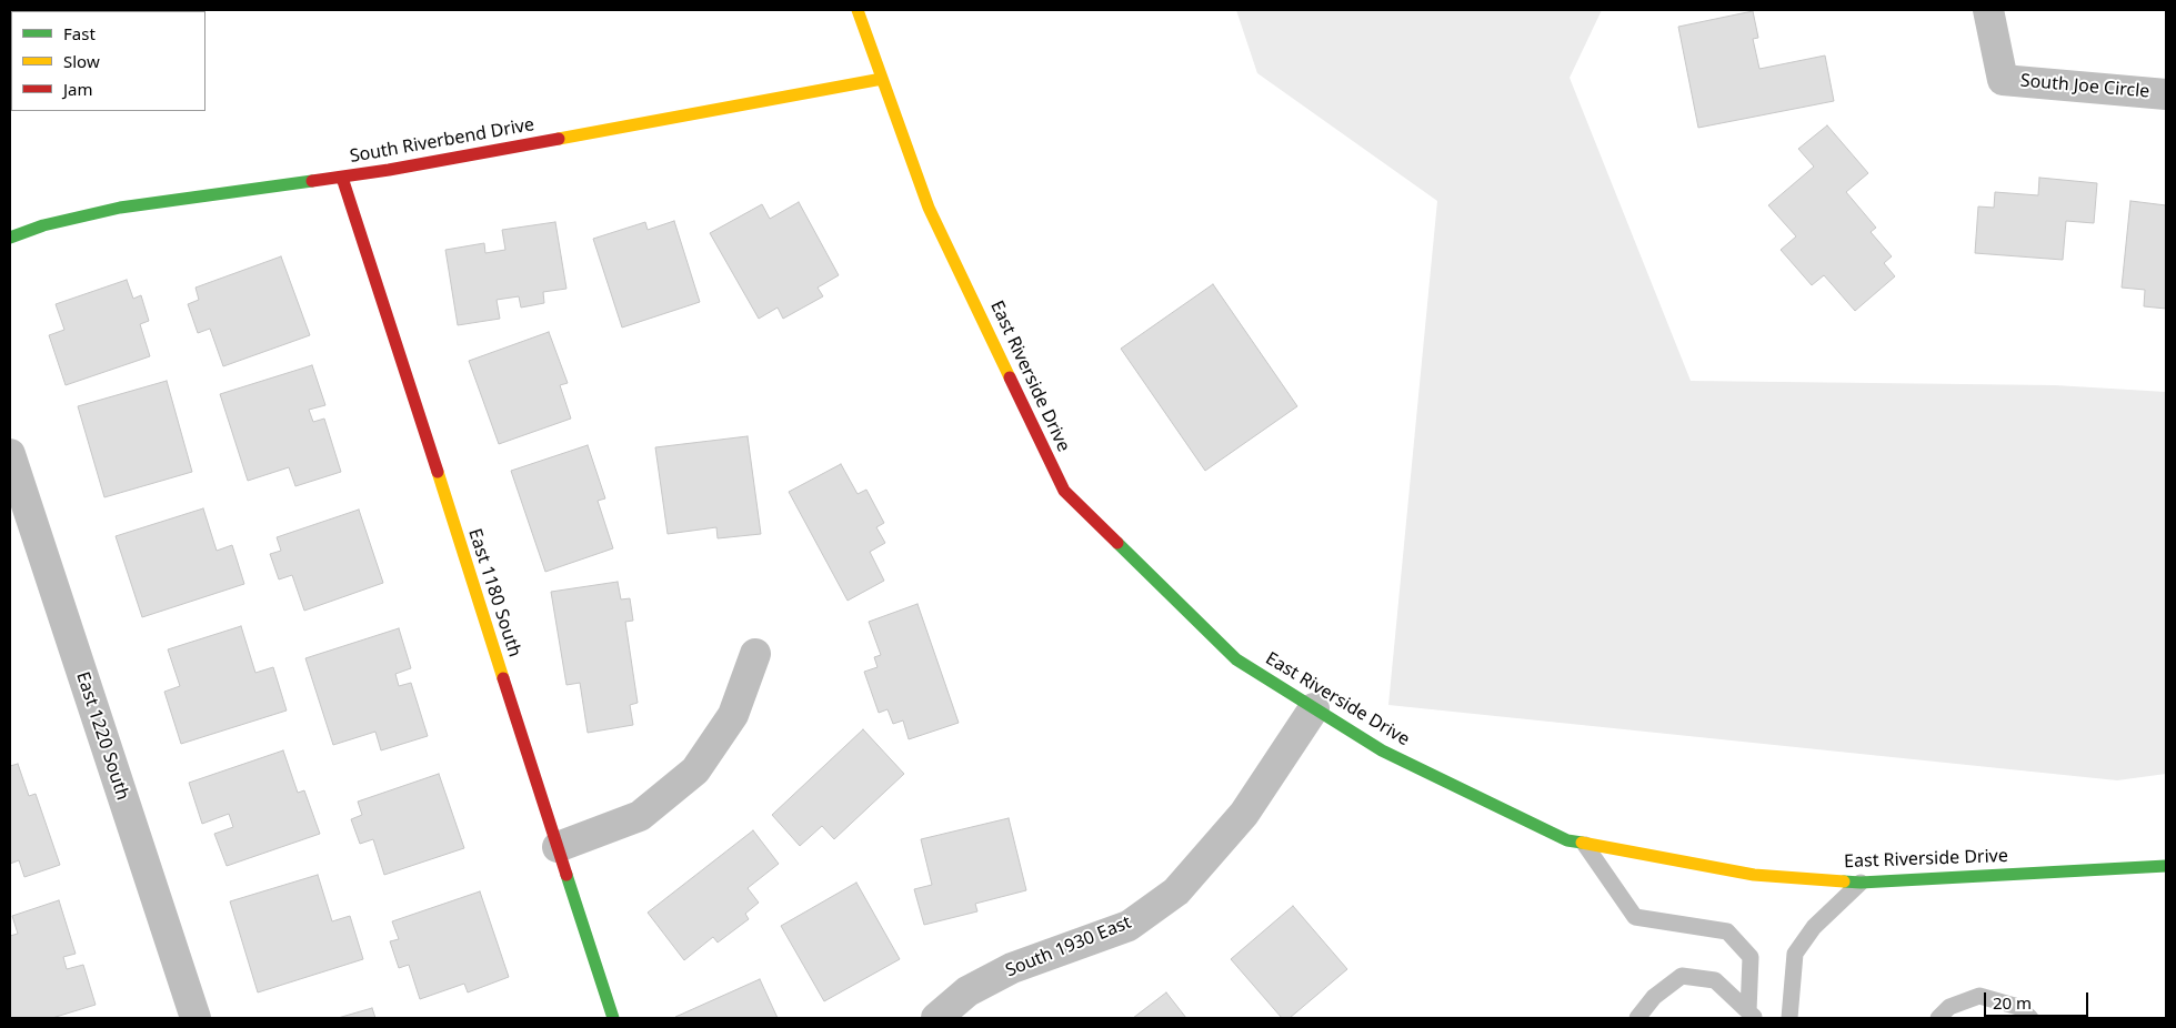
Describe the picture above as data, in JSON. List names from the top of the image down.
{
  "streets": {
    "street": [
      "South Joe Circle",
      "South Riverbend Drive",
      "East Riverside Drive",
      "East 1180 South",
      "East 1220 South",
      "South 1930 East"
    ]
  },
  "crossings": [
    ["South Riverbend Drive", "East Riverside Drive"],
    ["South Riverbend Drive", "East 1180 South"],
    ["East Riverside Drive", "South 1930 East"]
  ],
  "legend": ["Fast", "Slow", "Jam"],
  "scale_bar": "20 m"
}
